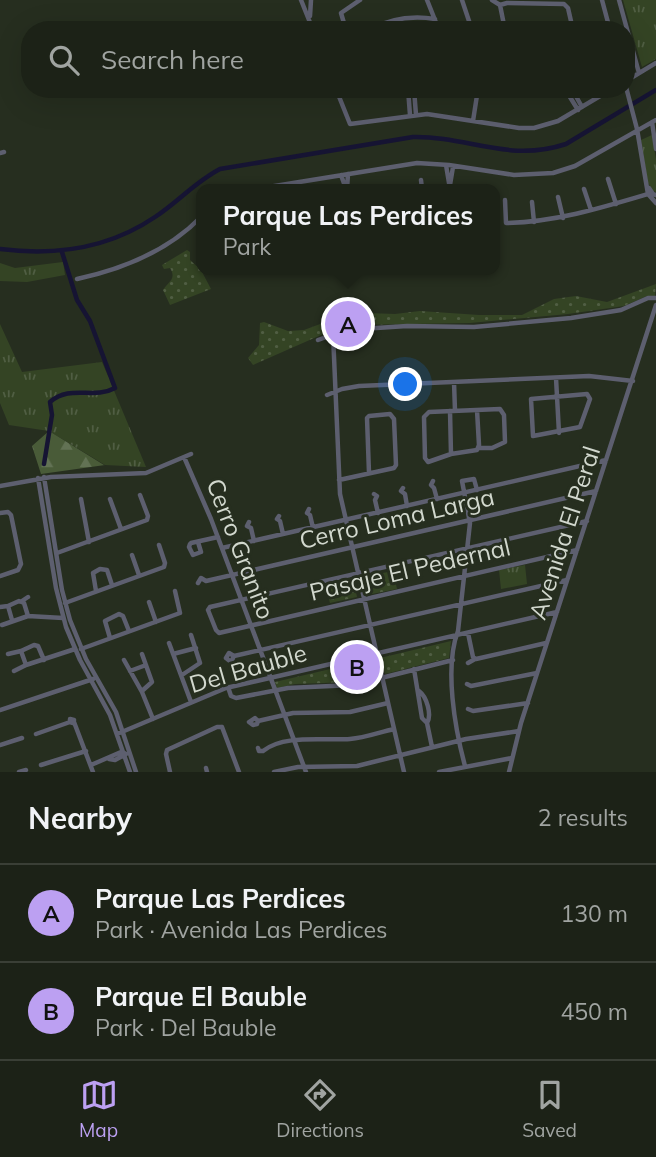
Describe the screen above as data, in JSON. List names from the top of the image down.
{
  "streets": {
    "street": [
      "Cerro Loma Larga",
      "Avenida El Peral",
      "Cerro Granito",
      "Pasaje El Pedernal",
      "Del Bauble"
    ]
  },
  "crossings": [
    ["Cerro Loma Larga", "Avenida El Peral"],
    ["Cerro Loma Larga", "Cerro Granito"],
    ["Avenida El Peral", "Pasaje El Pedernal"],
    ["Avenida El Peral", "Del Bauble"],
    ["Cerro Granito", "Pasaje El Pedernal"],
    ["Cerro Granito", "Del Bauble"]
  ],
  "page": {
    "search": "Search here",
    "popup": ["Parque Las Perdices", "Park"],
    "pins": ["A", "B"],
    "heading": ["Nearby", "2 results"],
    "list": [
      {
        "mark": "A",
        "name": "Parque Las Perdices",
        "note": "Park · Avenida Las Perdices",
        "value": "130 m"
      },
      {
        "mark": "B",
        "name": "Parque El Bauble",
        "note": "Park · Del Bauble",
        "value": "450 m"
      }
    ],
    "nav": ["Map", "Directions", "Saved"]
  }
}
